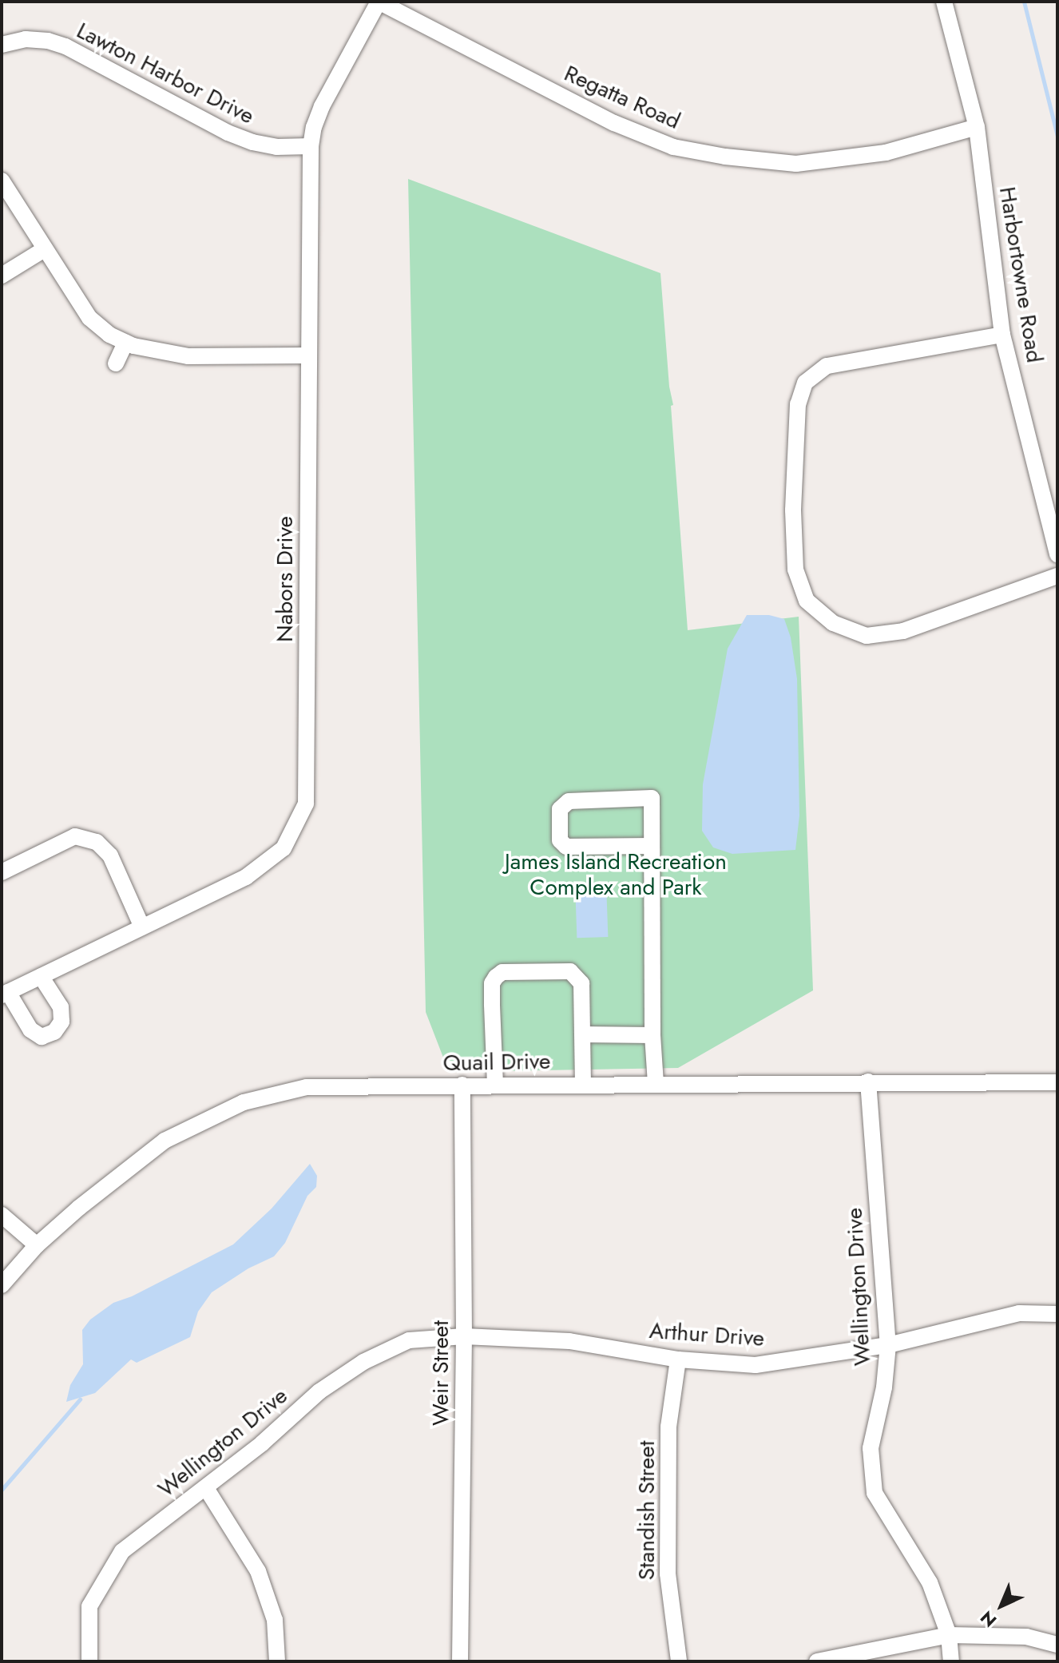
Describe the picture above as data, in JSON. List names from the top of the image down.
{
  "streets": {
    "street": [
      "Lawton Harbor Drive",
      "Regatta Road",
      "Harbortowne Road",
      "Nabors Drive",
      "Quail Drive",
      "Wellington Drive",
      "Arthur Drive",
      "Weir Street",
      "Standish Street"
    ]
  },
  "crossings": [
    ["Lawton Harbor Drive", "Nabors Drive"],
    ["Regatta Road", "Harbortowne Road"],
    ["Regatta Road", "Nabors Drive"],
    ["Quail Drive", "Wellington Drive"],
    ["Quail Drive", "Weir Street"],
    ["Wellington Drive", "Arthur Drive"],
    ["Wellington Drive", "Weir Street"],
    ["Arthur Drive", "Weir Street"],
    ["Arthur Drive", "Standish Street"]
  ],
  "parks": ["James Island Recreation Complex and Park"],
  "north": "bottom left"
}
